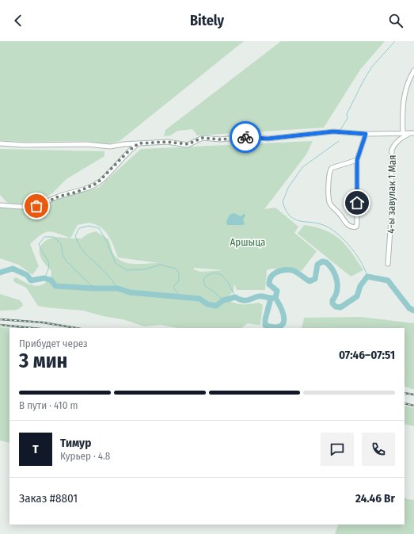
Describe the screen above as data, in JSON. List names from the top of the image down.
{
  "streets": {
    "street": ["4-ы завулак 1 Мая"]
  },
  "parks": ["Аршыца"],
  "page": {
    "header": "Bitely",
    "heading": ["3 мин", "Прибудет через", "07:46–07:51"],
    "panel": [
      "Тимур",
      "Курьер · 4.8",
      "Заказ #8801",
      "24.46 Br"
    ],
    "bar": "В пути · 410 m",
    "round": "Т"
  }
}
